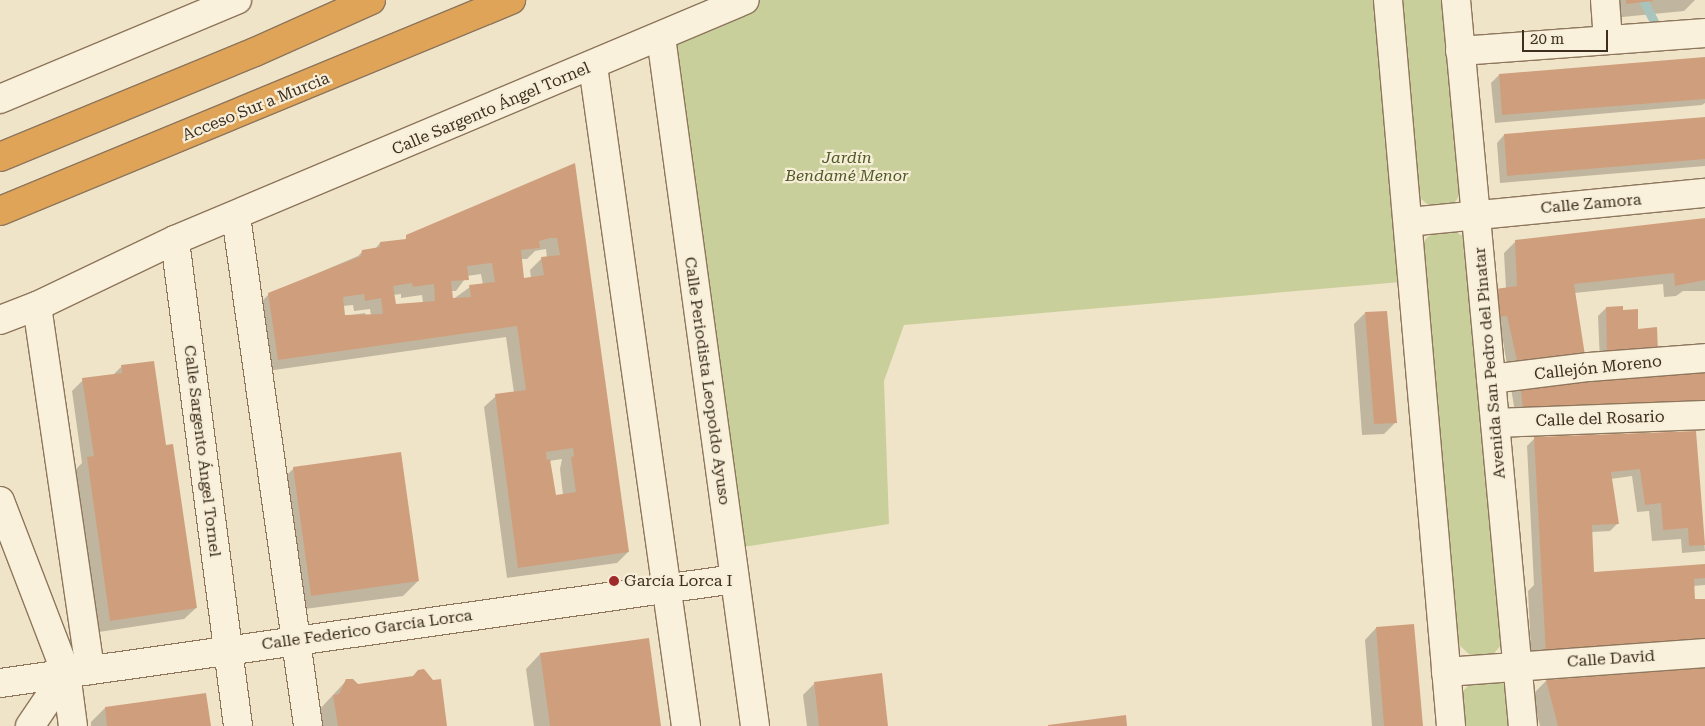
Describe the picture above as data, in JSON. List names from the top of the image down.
{
  "streets": {
    "highway": ["Acceso Sur a Murcia"],
    "street": [
      "Calle Sargento Ángel Tornel",
      "Calle Zamora",
      "Avenida San Pedro del Pinatar",
      "Callejón Moreno",
      "Calle Periodista Leopoldo Ayuso",
      "Calle del Rosario",
      "Calle Federico García Lorca",
      "Calle David"
    ]
  },
  "crossings": [
    ["Calle Sargento Ángel Tornel", "Calle Periodista Leopoldo Ayuso"],
    ["Calle Sargento Ángel Tornel", "Calle Federico García Lorca"],
    ["Calle Zamora", "Avenida San Pedro del Pinatar"],
    ["Avenida San Pedro del Pinatar", "Callejón Moreno"],
    ["Avenida San Pedro del Pinatar", "Calle del Rosario"],
    ["Avenida San Pedro del Pinatar", "Calle David"],
    ["Calle Periodista Leopoldo Ayuso", "Calle Federico García Lorca"]
  ],
  "parks": ["Jardín Bendamé Menor"],
  "places": ["García Lorca I"],
  "scale_bar": "20 m"
}
